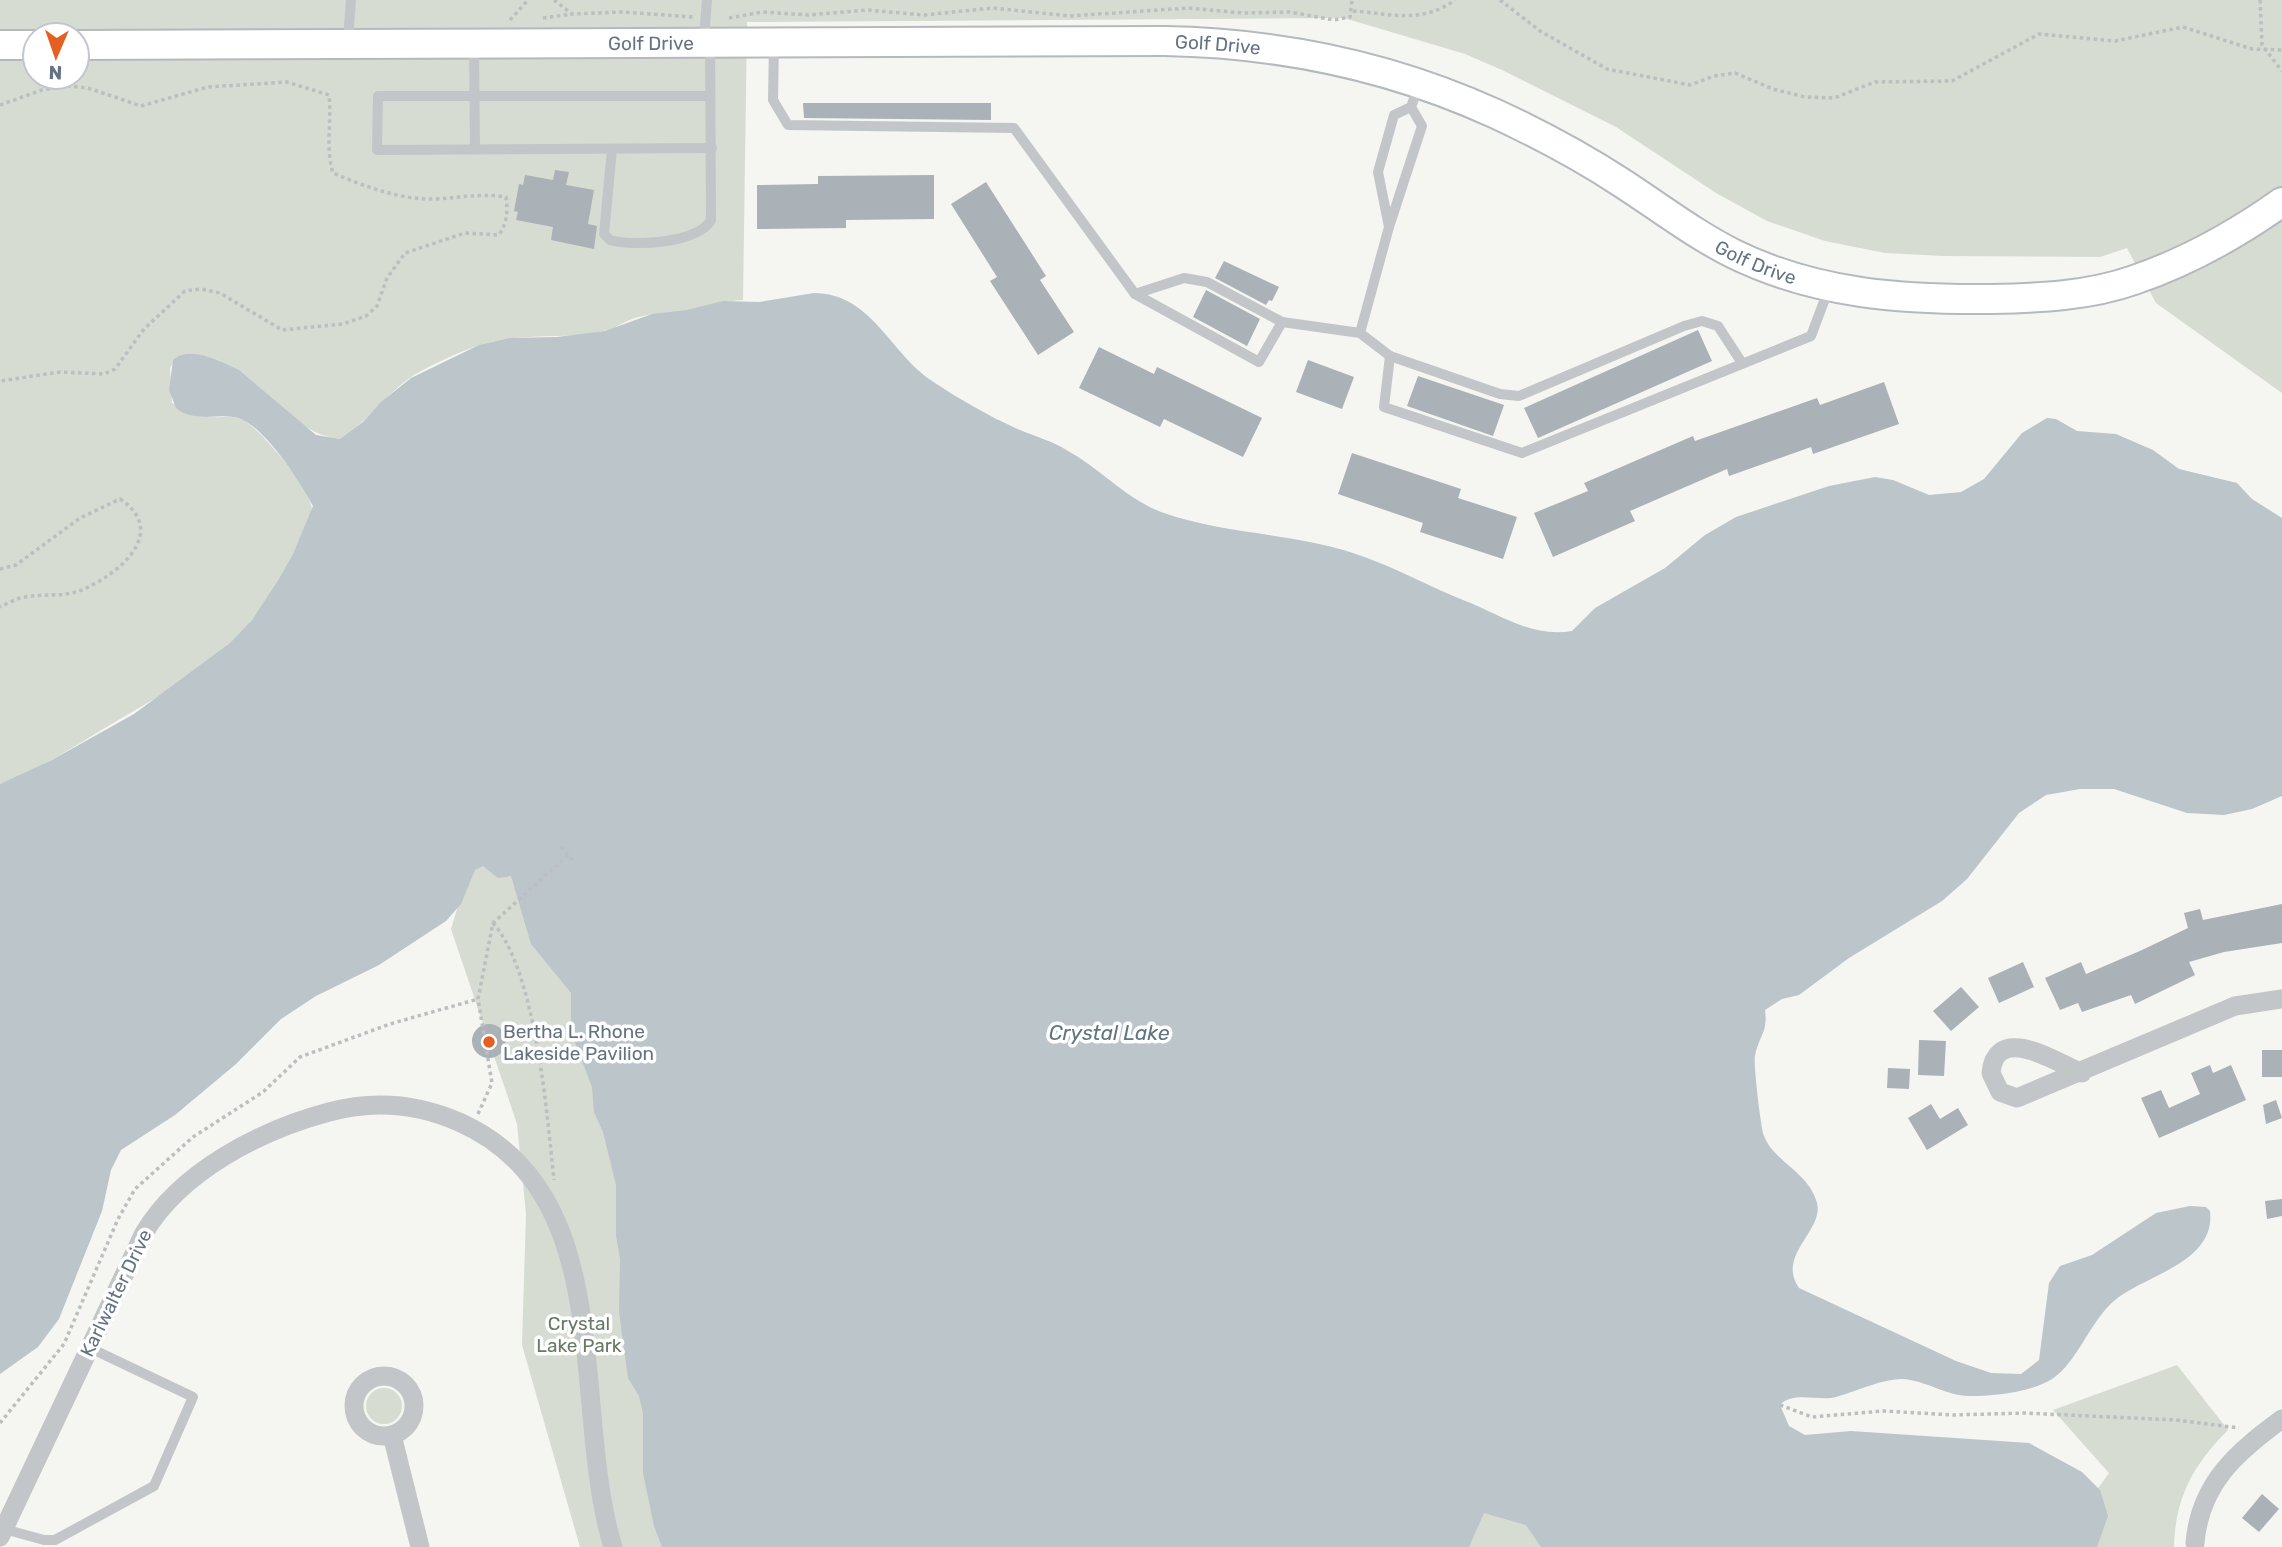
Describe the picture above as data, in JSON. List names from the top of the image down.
{
  "streets": {
    "street": ["Golf Drive", "Karlwalter Drive"]
  },
  "water": ["Crystal Lake"],
  "parks": ["Crystal Lake Park"],
  "places": ["Bertha L. Rhone Lakeside Pavilion"],
  "north": "bottom"
}
